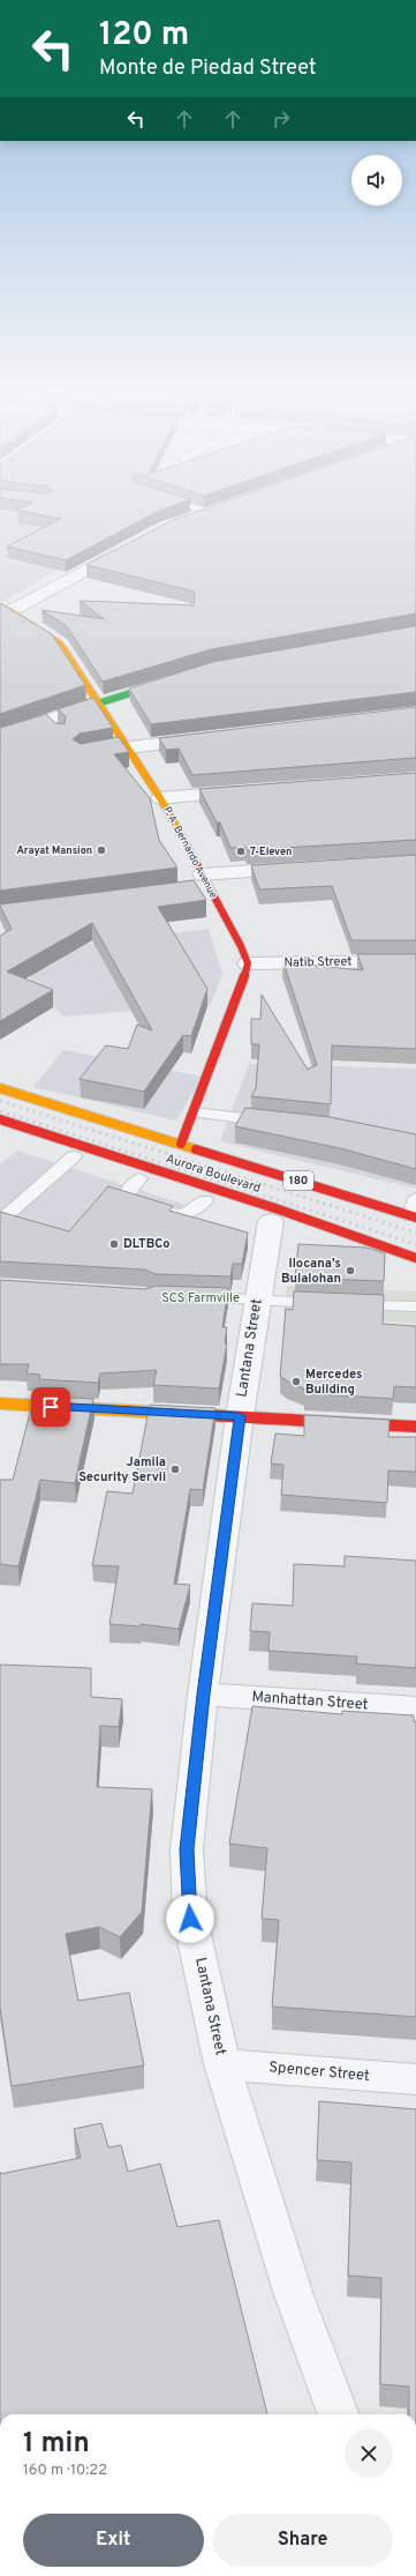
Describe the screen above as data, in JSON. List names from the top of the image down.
{
  "streets": {
    "street": [
      "P. A. Bernardo Avenue",
      "Natib Street",
      "Aurora Boulevard",
      "180",
      "Lantana Street",
      "Manhattan Street",
      "Spencer Street"
    ]
  },
  "crossings": [
    ["P. A. Bernardo Avenue", "Natib Street"],
    ["Lantana Street", "Manhattan Street"],
    ["Lantana Street", "Spencer Street"]
  ],
  "parks": ["SCS Farmville"],
  "places": [
    "Arayat Mansion",
    "7-Eleven",
    "DLTBCo",
    "Ilocana's Bulalohan",
    "Mercedes Building",
    "Jamila Security Servii"
  ],
  "page": {
    "turn": ["120 m", "Monte de Piedad Street"],
    "heading": ["1 min", "160 m · 10:22"],
    "buttons": ["Exit", "Share"]
  }
}
